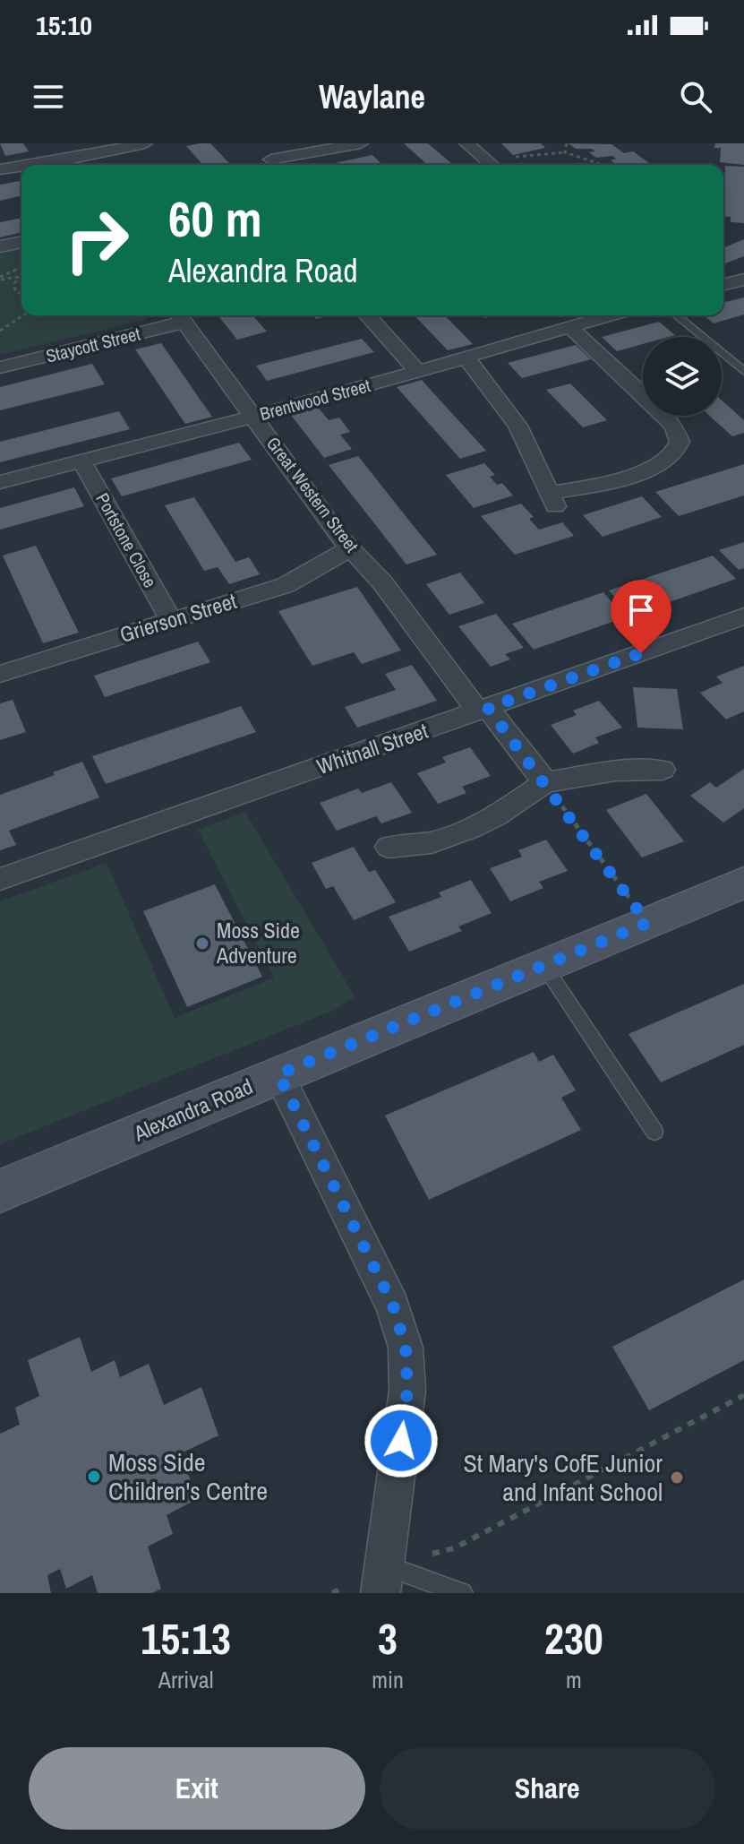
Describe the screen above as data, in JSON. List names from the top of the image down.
{
  "streets": {
    "street": [
      "Staycott Street",
      "Brentwood Street",
      "Great Western Street",
      "Portstone Close",
      "Grierson Street",
      "Whitnall Street",
      "Alexandra Road"
    ]
  },
  "crossings": [
    ["Staycott Street", "Great Western Street"],
    ["Brentwood Street", "Great Western Street"],
    ["Brentwood Street", "Portstone Close"],
    ["Great Western Street", "Grierson Street"],
    ["Great Western Street", "Whitnall Street"],
    ["Portstone Close", "Grierson Street"]
  ],
  "places": ["Moss Side Adventure", "Moss Side Children's Centre", "St Mary's CofE Junior and Infant School"],
  "page": {
    "status": "15:10",
    "header": "Waylane",
    "turn": ["60 m", "Alexandra Road"],
    "eta": [
      "15:13",
      "Arrival",
      "3",
      "min",
      "230",
      "m"
    ],
    "buttons": ["Exit", "Share"]
  }
}
